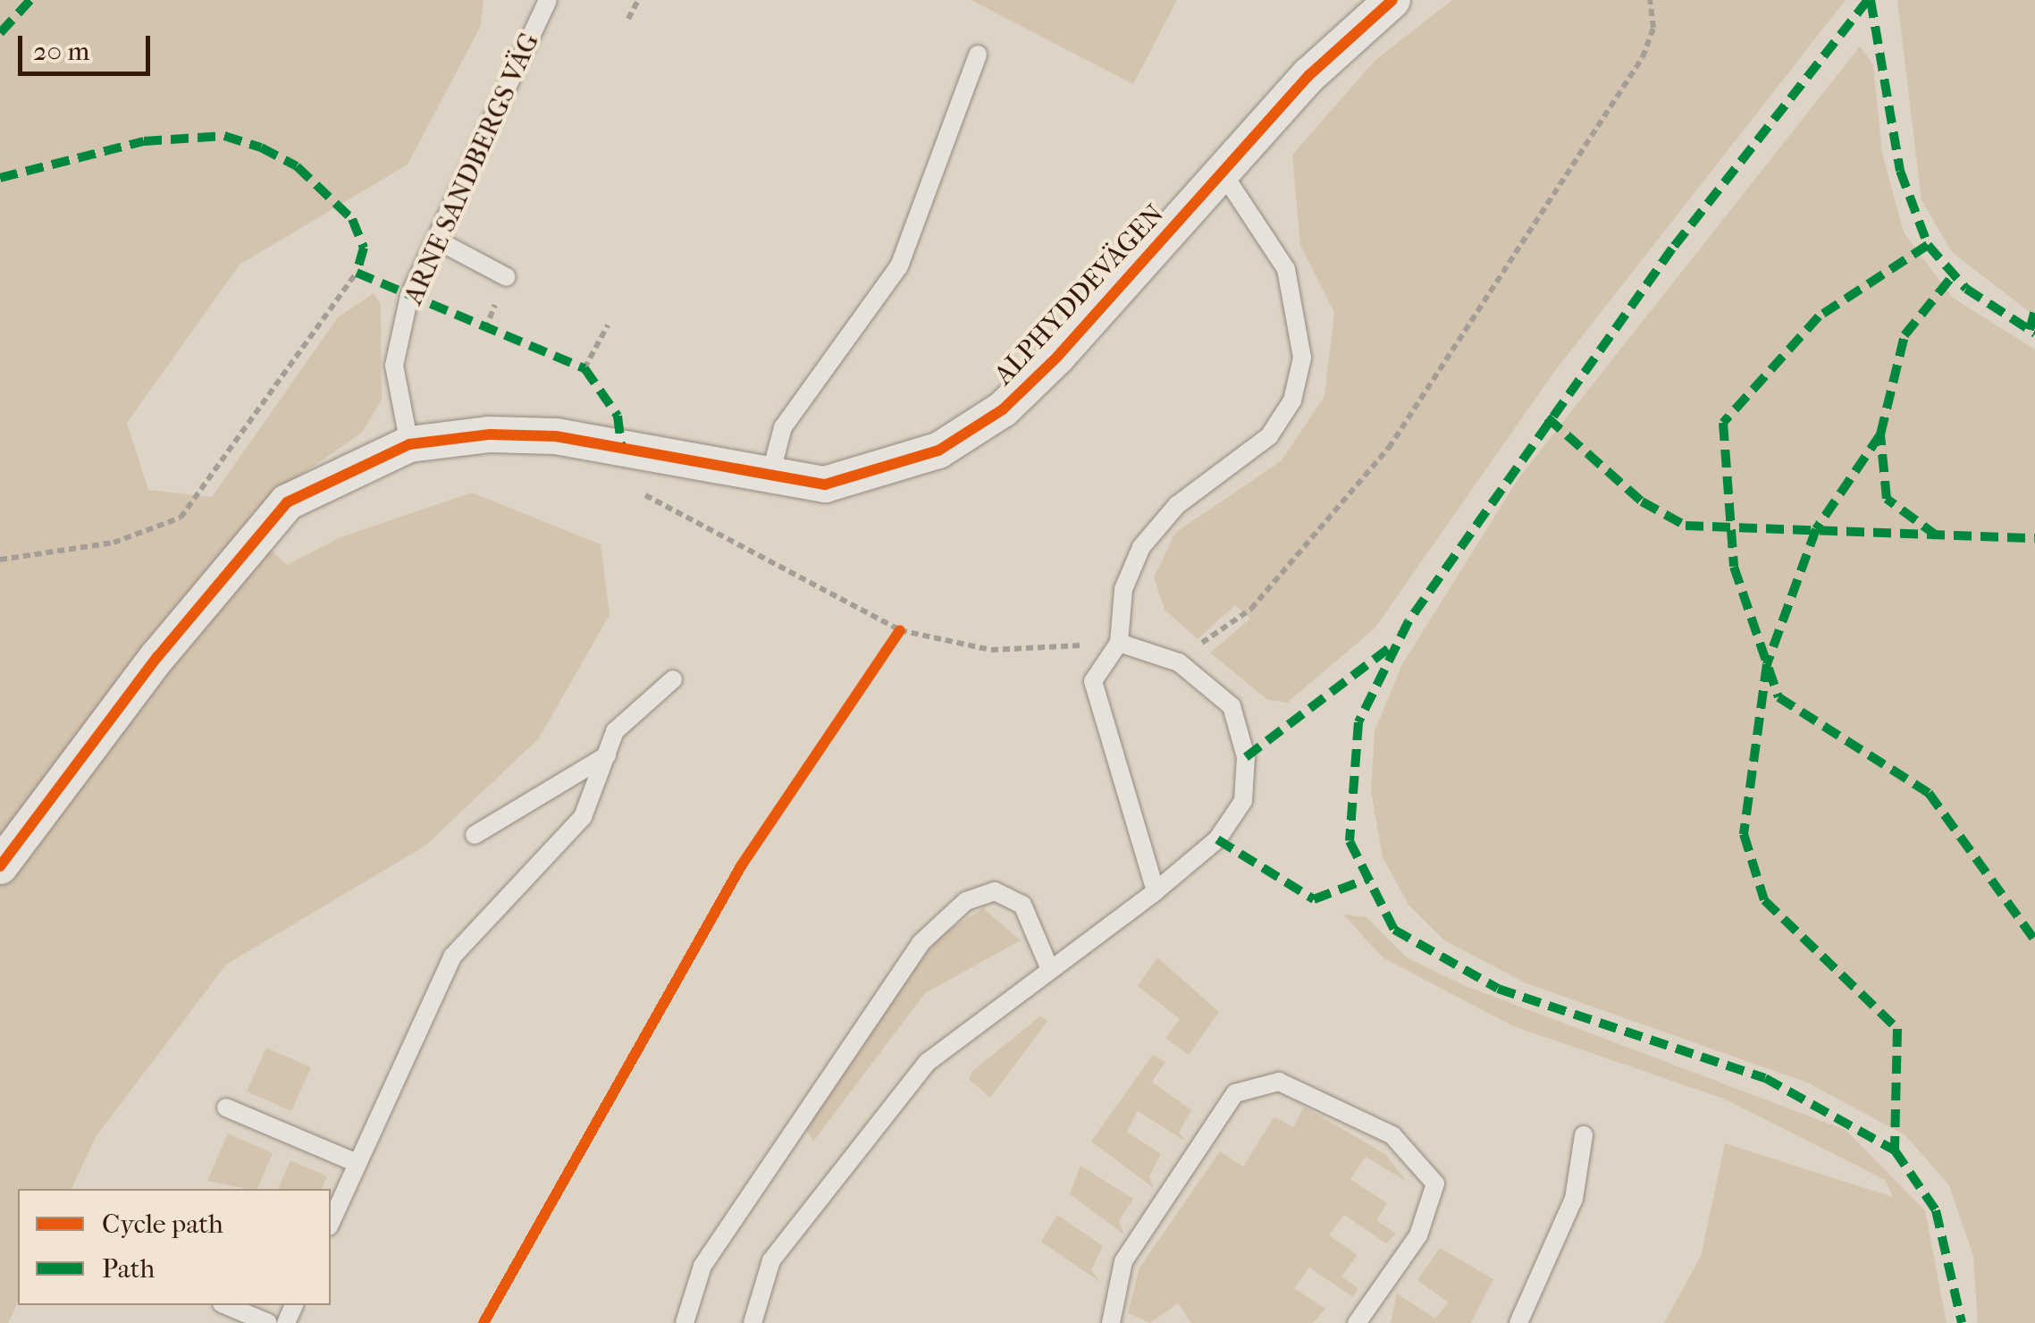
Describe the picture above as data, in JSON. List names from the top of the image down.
{
  "streets": {
    "street": ["ALPHYDDEVÄGEN"],
    "lane": ["ARNE SANDBERGS VÄG"]
  },
  "crossings": [
    ["ARNE SANDBERGS VÄG", "ALPHYDDEVÄGEN"]
  ],
  "legend": ["Cycle path", "Path"],
  "scale_bar": "20 m"
}
